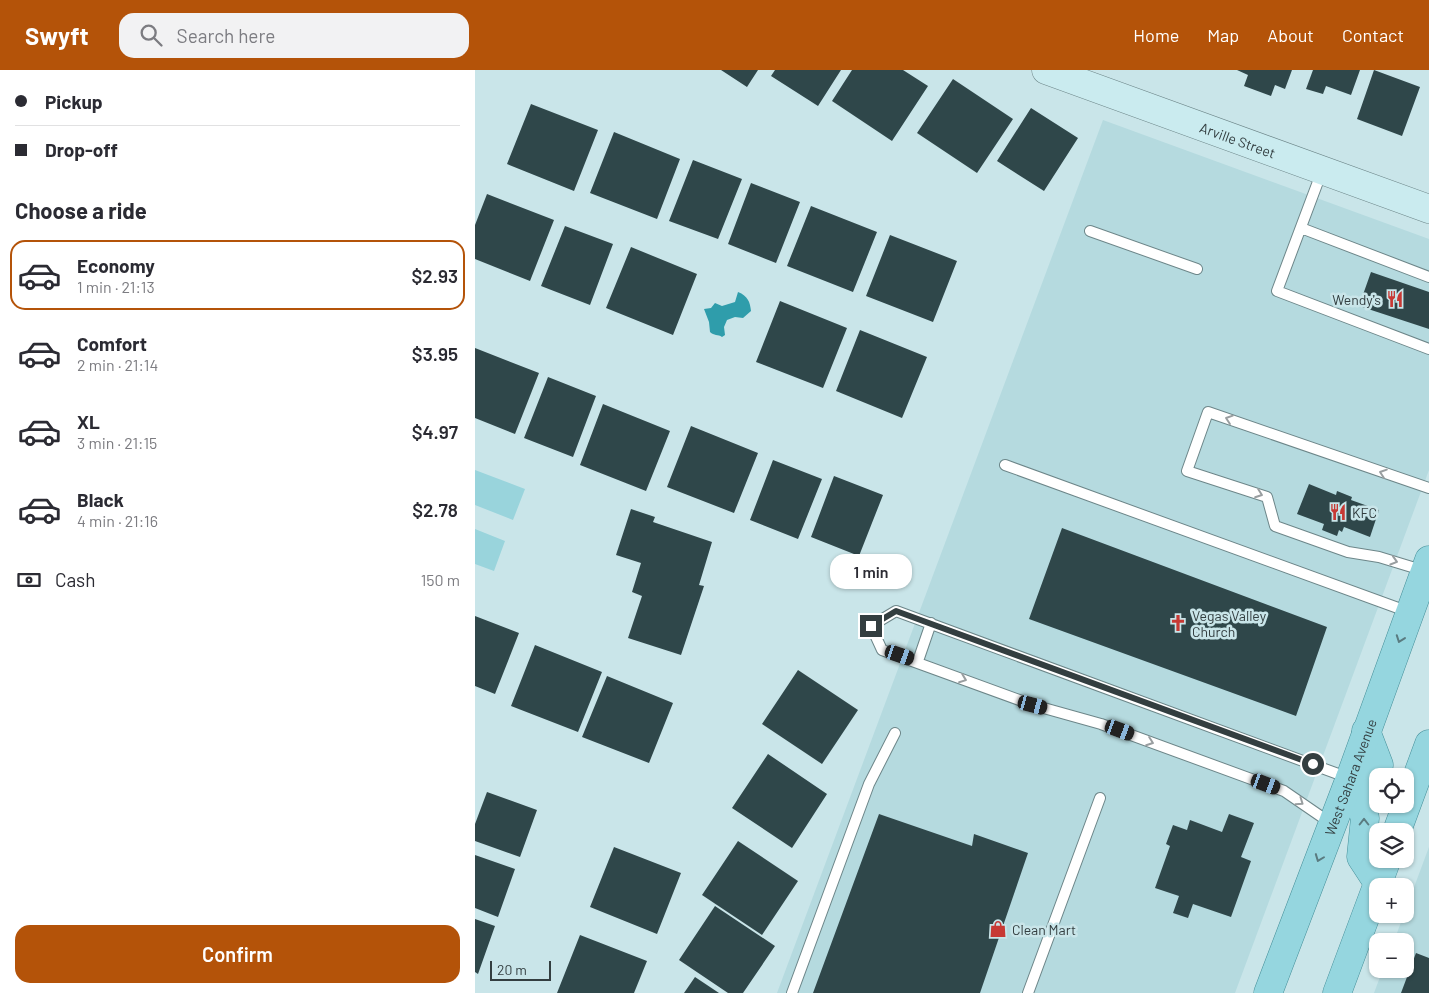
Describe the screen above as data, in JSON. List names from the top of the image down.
{
  "streets": {
    "main road": ["West Sahara Avenue"],
    "street": ["Arville Street"]
  },
  "places": {
    "restaurant": ["Wendy's", "KFC"],
    "church": ["Vegas Valley Church"],
    "shop": ["Clean Mart"]
  },
  "scale_bar": "20 m",
  "page": {
    "header": "Swyft",
    "search": "Search here",
    "nav": [
      "Home",
      "Map",
      "About",
      "Contact"
    ],
    "banner": ["Pickup", "Drop-off"],
    "heading": "Choose a ride",
    "list": [
      {
        "name": "Economy",
        "note": "1 min · 21:13",
        "value": "$2.93"
      },
      {
        "name": "Comfort",
        "note": "2 min · 21:14",
        "value": "$3.95"
      },
      {
        "name": "XL",
        "note": "3 min · 21:15",
        "value": "$4.97"
      },
      {
        "name": "Black",
        "note": "4 min · 21:16",
        "value": "$2.78"
      }
    ],
    "pay": ["Cash", "150 m"],
    "bubble": "1 min",
    "map_buttons": ["+", "−"],
    "buttons": "Confirm",
    "scale": "20 m"
  }
}
